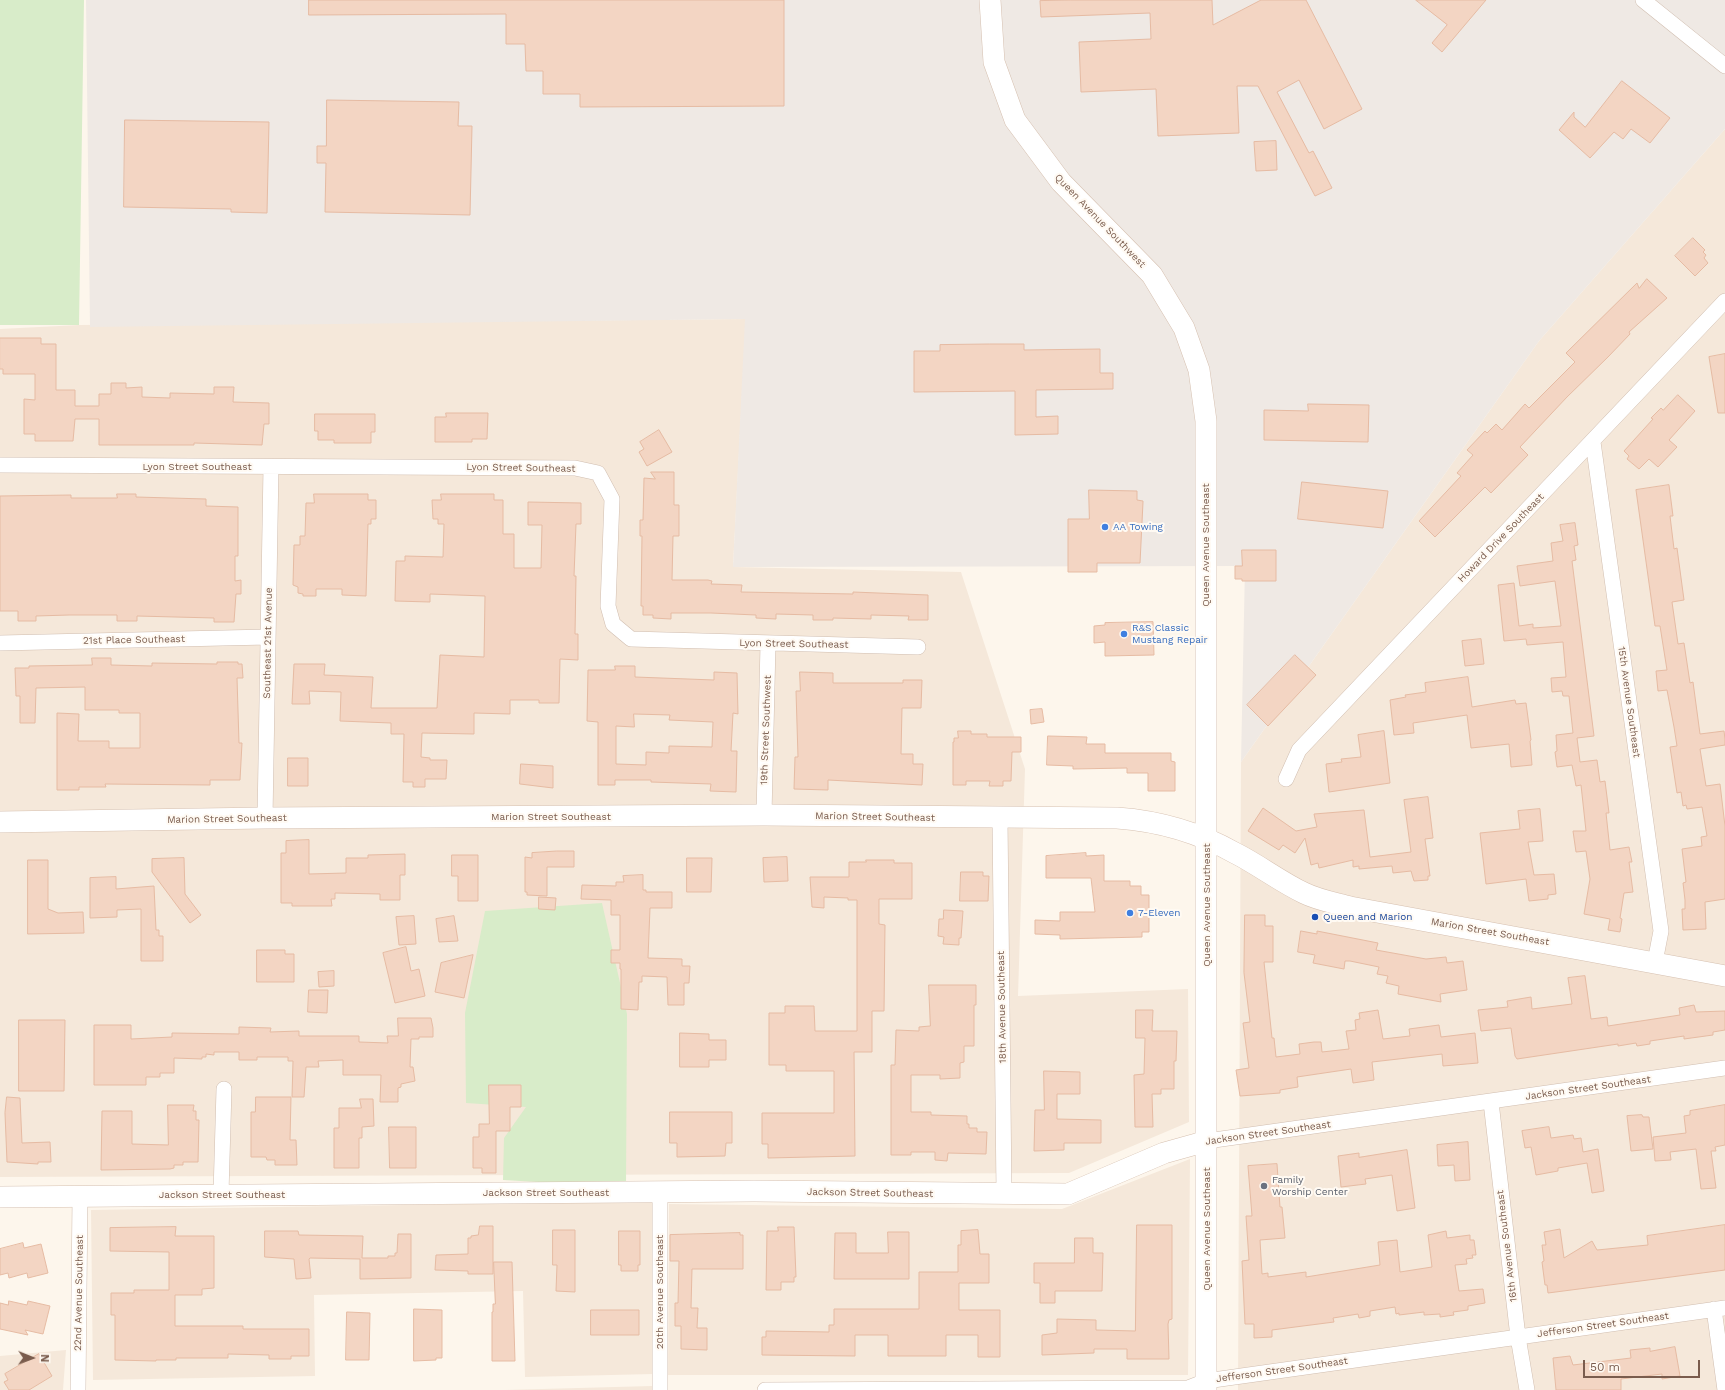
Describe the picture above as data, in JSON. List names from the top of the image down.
{
  "streets": {
    "street": [
      "Queen Avenue Southwest",
      "Lyon Street Southeast",
      "Howard Drive Southeast",
      "Queen Avenue Southeast",
      "21st Place Southeast",
      "Southeast 21st Avenue",
      "15th Avenue Southeast",
      "19th Street Southwest",
      "Marion Street Southeast",
      "18th Avenue Southeast",
      "Jackson Street Southeast",
      "16th Avenue Southeast",
      "20th Avenue Southeast",
      "22nd Avenue Southeast",
      "Jefferson Street Southeast"
    ]
  },
  "crossings": [
    ["Queen Avenue Southwest", "Queen Avenue Southeast"],
    ["Lyon Street Southeast", "Southeast 21st Avenue"],
    ["Lyon Street Southeast", "19th Street Southwest"],
    ["Howard Drive Southeast", "15th Avenue Southeast"],
    ["Queen Avenue Southeast", "Marion Street Southeast"],
    ["Queen Avenue Southeast", "Jackson Street Southeast"],
    ["Queen Avenue Southeast", "Jefferson Street Southeast"],
    ["21st Place Southeast", "Southeast 21st Avenue"],
    ["Southeast 21st Avenue", "Marion Street Southeast"],
    ["15th Avenue Southeast", "Marion Street Southeast"],
    ["19th Street Southwest", "Marion Street Southeast"],
    ["Marion Street Southeast", "18th Avenue Southeast"],
    ["18th Avenue Southeast", "Jackson Street Southeast"],
    ["Jackson Street Southeast", "16th Avenue Southeast"],
    ["Jackson Street Southeast", "20th Avenue Southeast"],
    ["Jackson Street Southeast", "22nd Avenue Southeast"],
    ["16th Avenue Southeast", "Jefferson Street Southeast"]
  ],
  "places": [
    "AA Towing",
    "R&S Classic Mustang Repair",
    "7-Eleven",
    "Queen and Marion",
    "Family Worship Center"
  ],
  "scale_bar": "50 m",
  "north": "right"
}
